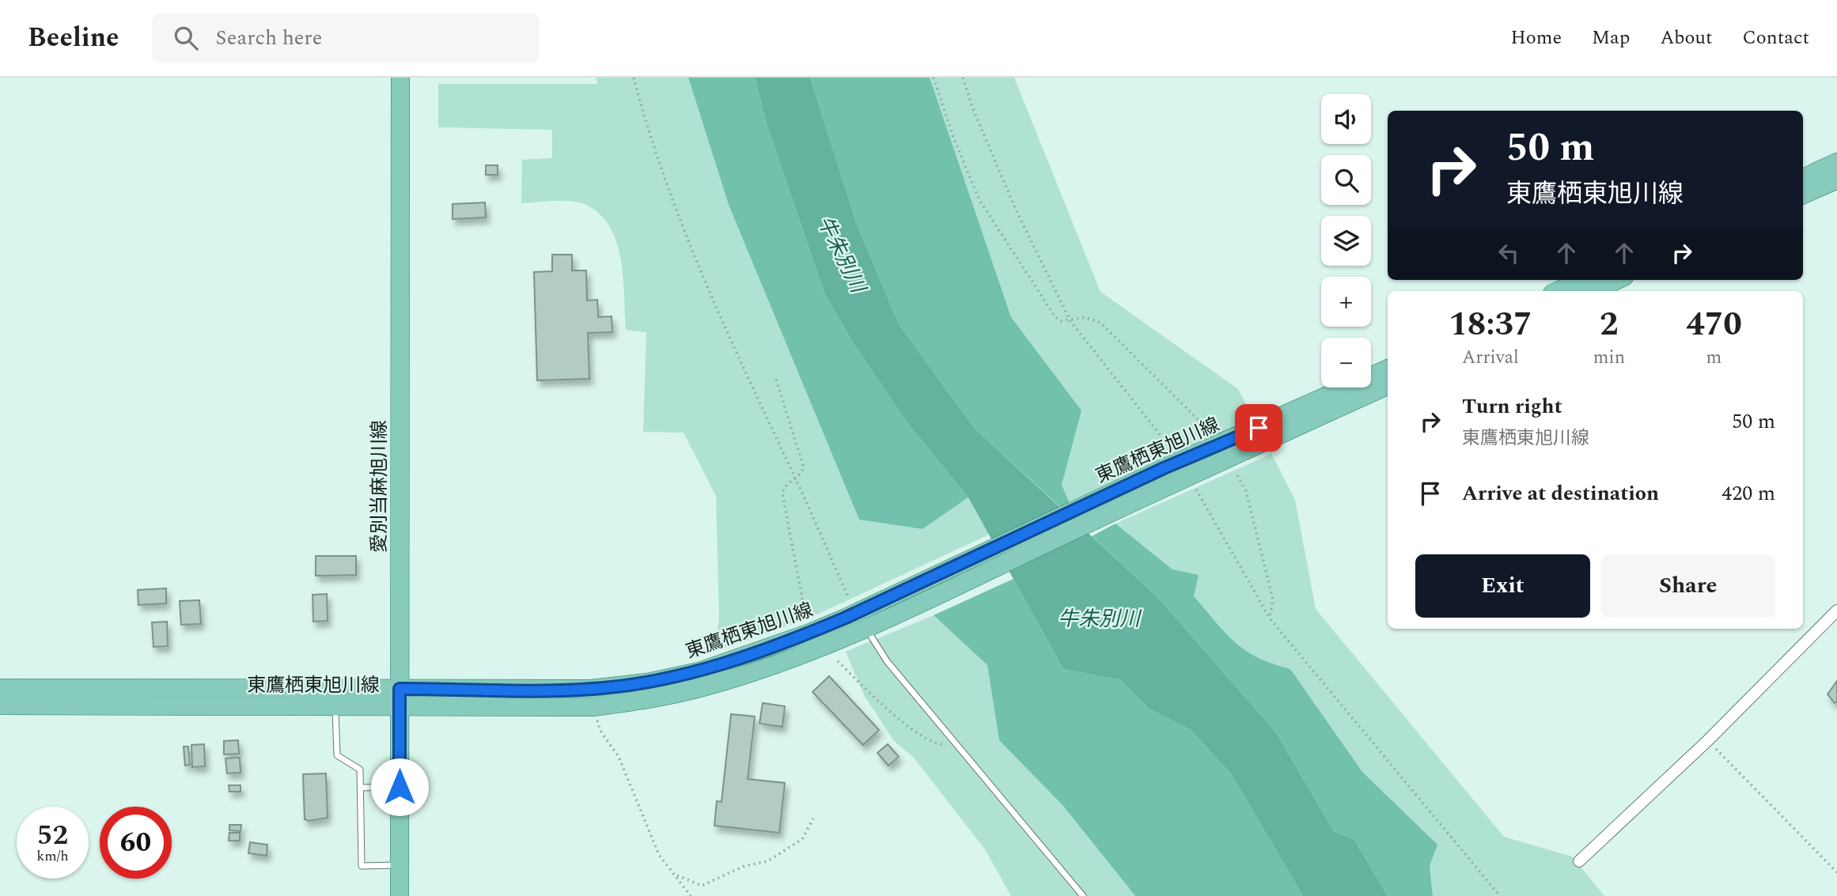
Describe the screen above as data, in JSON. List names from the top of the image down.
{
  "streets": {
    "main road": ["東鷹栖東旭川線", "愛別当麻旭川線"]
  },
  "crossings": [
    ["東鷹栖東旭川線", "愛別当麻旭川線"]
  ],
  "water": ["牛朱別川"],
  "page": {
    "header": "Beeline",
    "search": "Search here",
    "nav": [
      "Home",
      "Map",
      "About",
      "Contact"
    ],
    "map_buttons": ["+", "−"],
    "turn": ["50 m", "東鷹栖東旭川線"],
    "eta": [
      "18:37",
      "Arrival",
      "2",
      "min",
      "470",
      "m"
    ],
    "list": [
      {
        "name": "Turn right",
        "note": "東鷹栖東旭川線",
        "value": "50 m"
      },
      {
        "name": "Arrive at destination",
        "value": "420 m"
      }
    ],
    "buttons": ["Exit", "Share"],
    "speed": "52 km/h",
    "limit": "60"
  }
}
